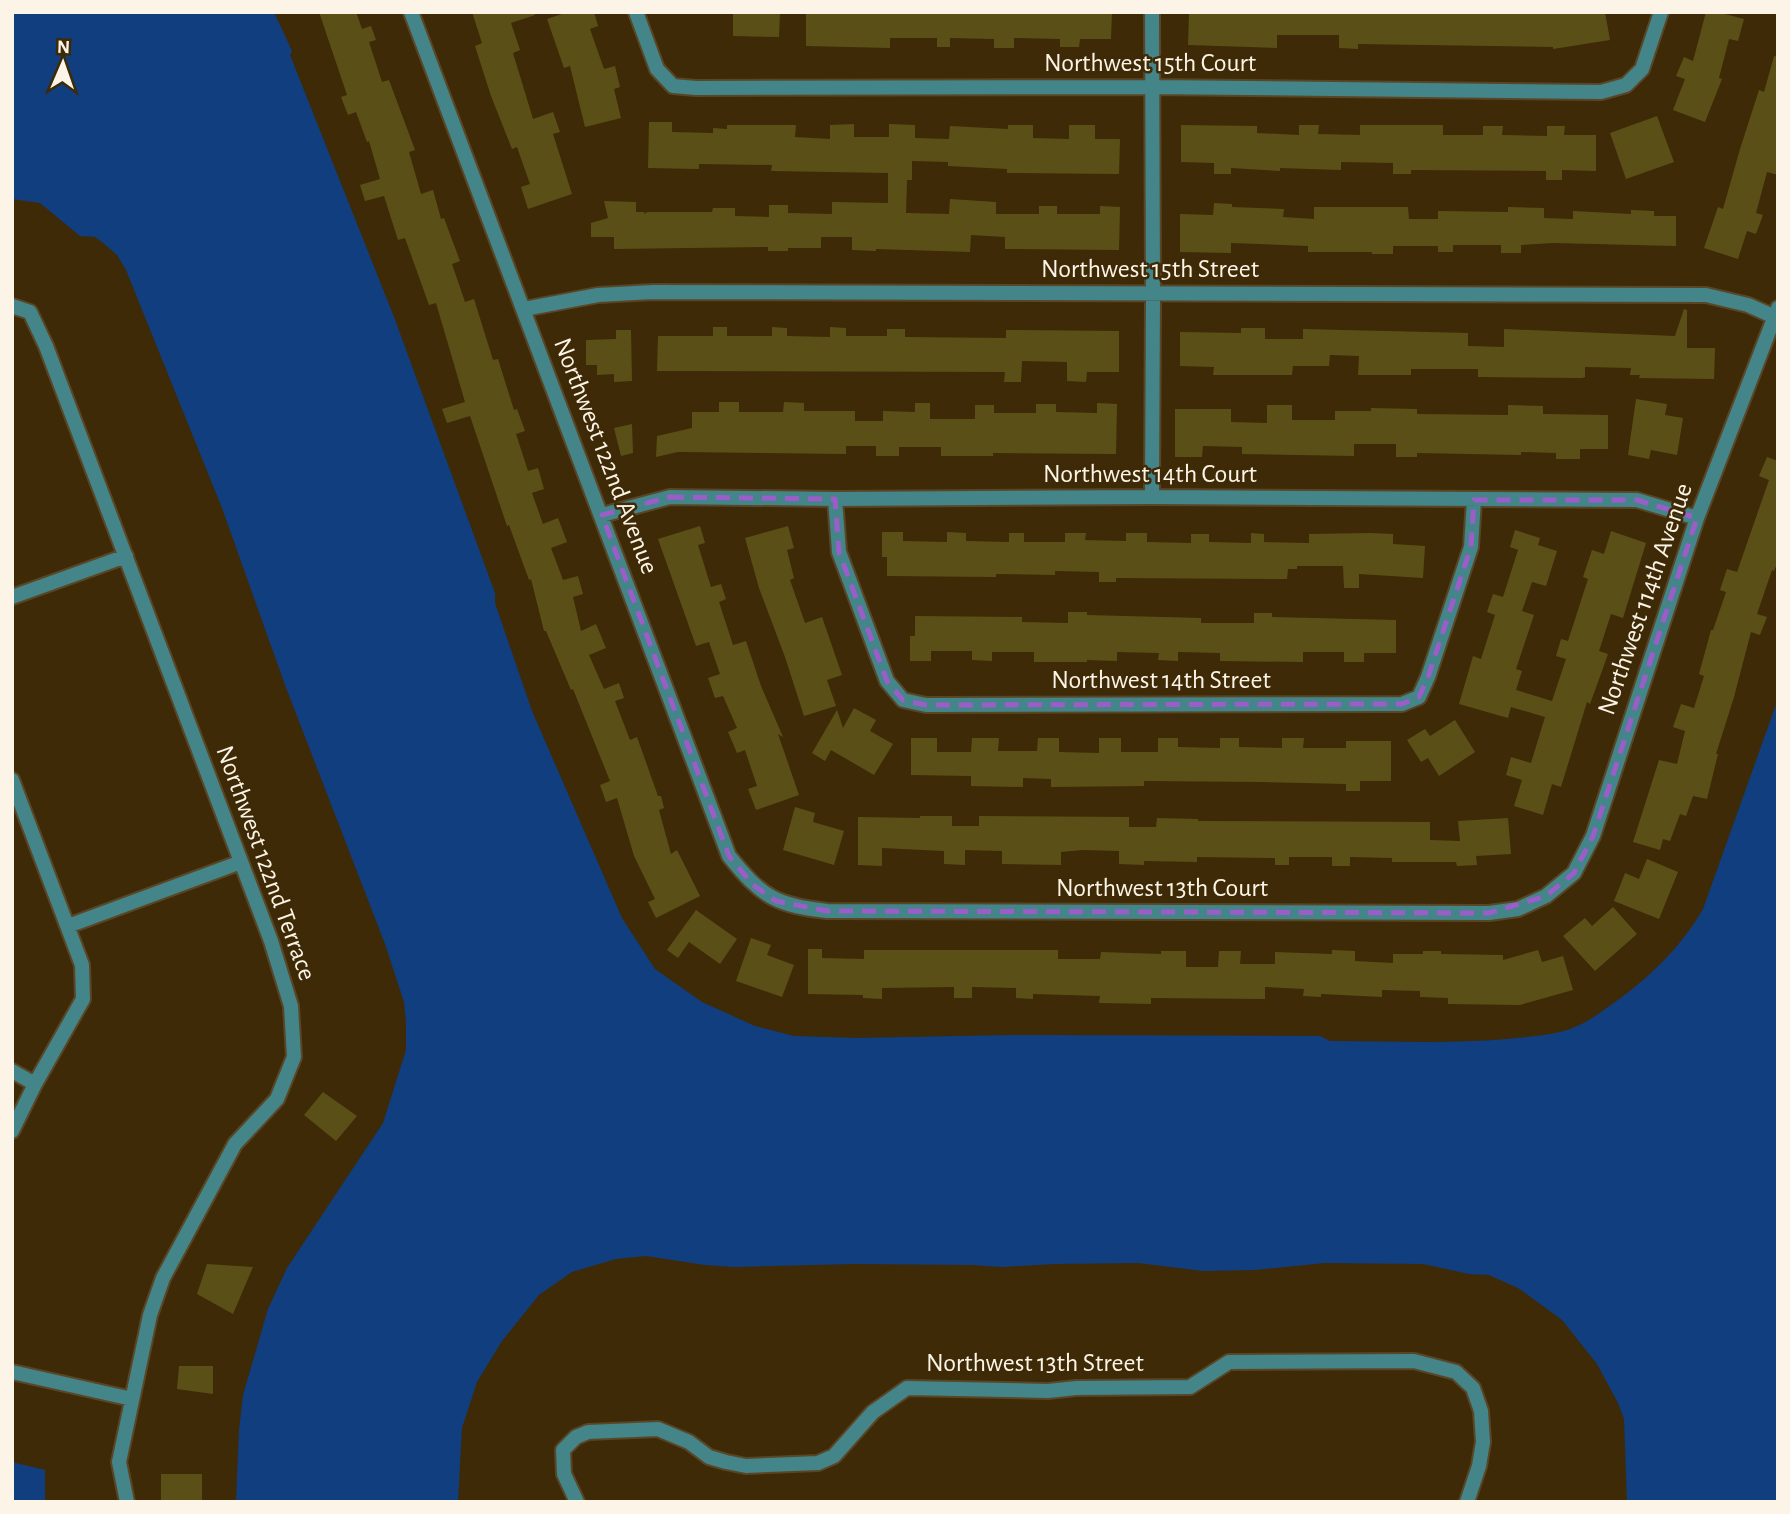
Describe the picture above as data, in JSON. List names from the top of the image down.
{
  "streets": {
    "street": [
      "Northwest 15th Court",
      "Northwest 15th Street",
      "Northwest 122nd Avenue",
      "Northwest 14th Court",
      "Northwest 114th Avenue",
      "Northwest 14th Street",
      "Northwest 122nd Terrace",
      "Northwest 13th Court",
      "Northwest 13th Street"
    ]
  },
  "crossings": [
    ["Northwest 15th Street", "Northwest 122nd Avenue"],
    ["Northwest 15th Street", "Northwest 114th Avenue"],
    ["Northwest 122nd Avenue", "Northwest 14th Court"],
    ["Northwest 122nd Avenue", "Northwest 13th Court"],
    ["Northwest 14th Court", "Northwest 114th Avenue"],
    ["Northwest 14th Court", "Northwest 14th Street"],
    ["Northwest 114th Avenue", "Northwest 13th Court"]
  ],
  "north": "top"
}
